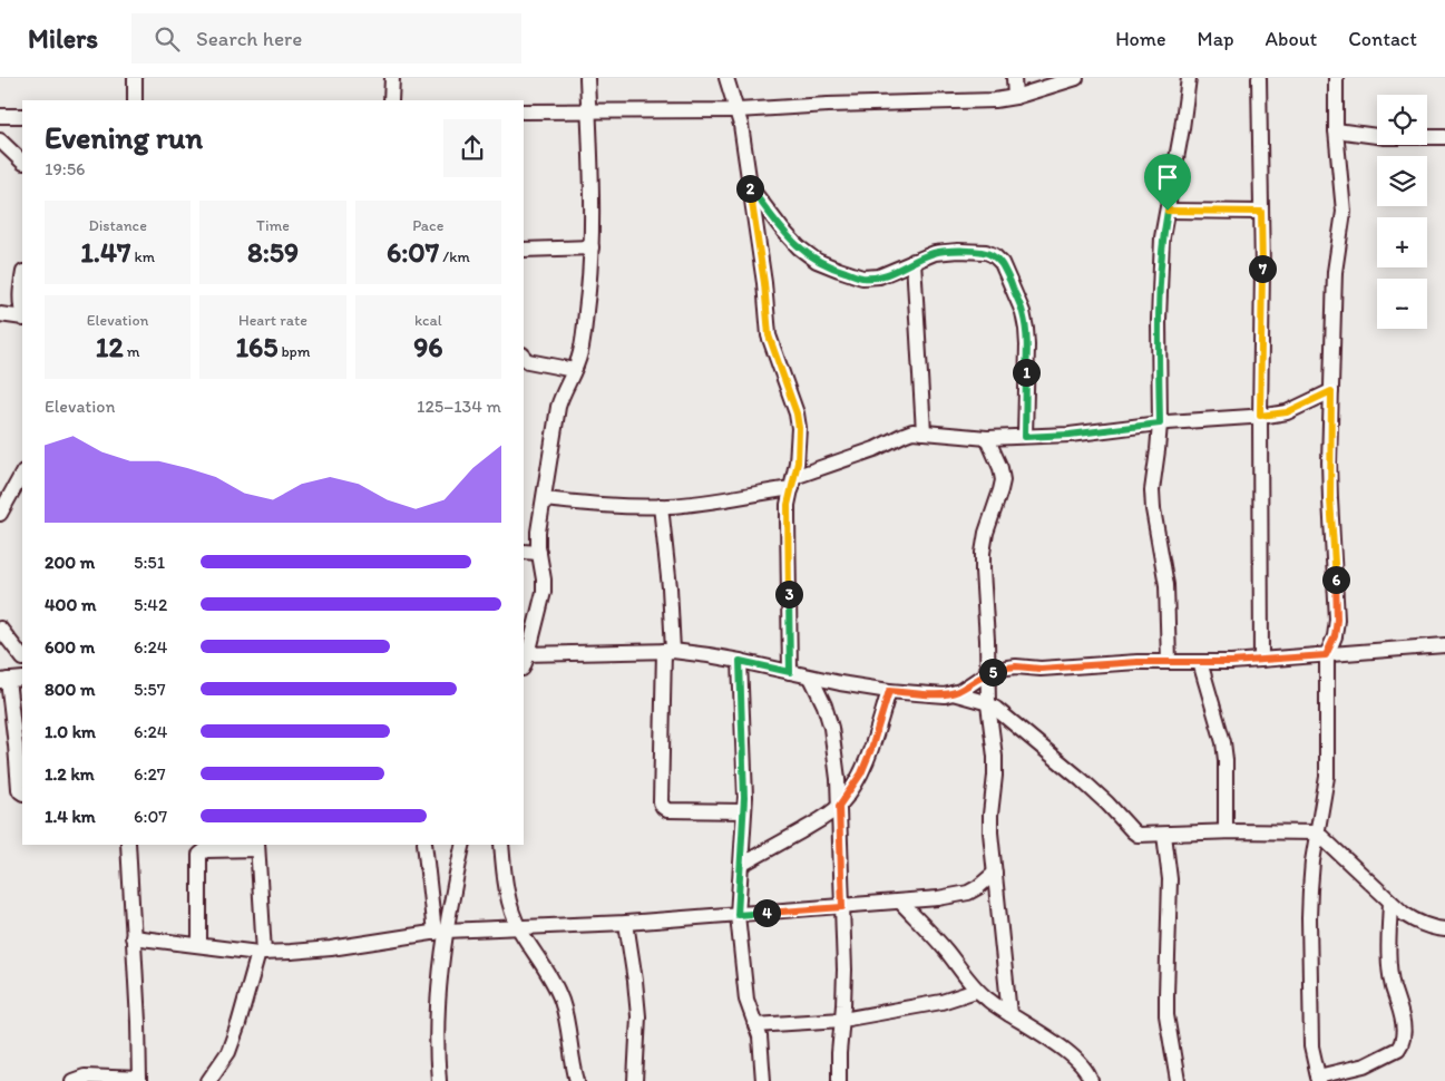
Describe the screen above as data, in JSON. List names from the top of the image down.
{
  "page": {
    "header": "Milers",
    "search": "Search here",
    "nav": [
      "Home",
      "Map",
      "About",
      "Contact"
    ],
    "map_buttons": ["+", "−"],
    "heading": ["Evening run", "19:56"],
    "pins": [
      "2",
      "7",
      "1",
      "6",
      "3",
      "5",
      "4"
    ],
    "stats": [
      ["Distance", "1.47 km"],
      ["Time", "8:59"],
      ["Pace", "6:07 /km"],
      ["Elevation", "12 m"],
      ["Heart rate", "165 bpm"],
      ["kcal", "96"]
    ],
    "chart": ["Elevation", "125–134 m"],
    "list": [
      {
        "name": "200 m",
        "note": "5:51"
      },
      {
        "name": "400 m",
        "note": "5:42"
      },
      {
        "name": "600 m",
        "note": "6:24"
      },
      {
        "name": "800 m",
        "note": "5:57"
      },
      {
        "name": "1.0 km",
        "note": "6:24"
      },
      {
        "name": "1.2 km",
        "note": "6:27"
      },
      {
        "name": "1.4 km",
        "note": "6:07"
      }
    ]
  }
}
